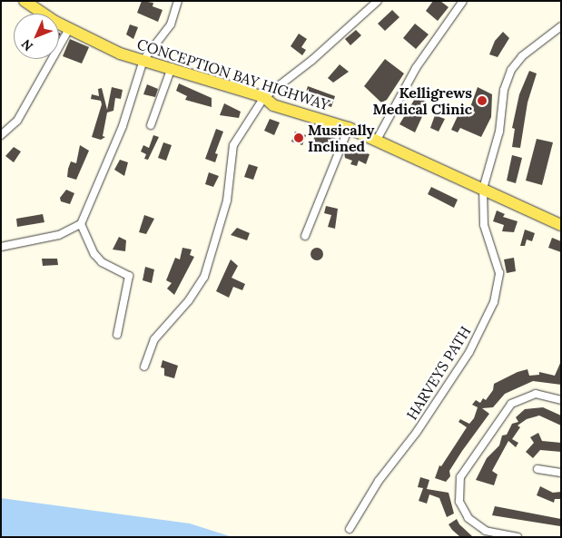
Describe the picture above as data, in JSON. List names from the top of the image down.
{
  "streets": {
    "main road": ["CONCEPTION BAY HIGHWAY"],
    "street": ["HARVEYS PATH"]
  },
  "crossings": [
    ["CONCEPTION BAY HIGHWAY", "HARVEYS PATH"]
  ],
  "places": ["Kelligrews Medical Clinic", "Musically Inclined"],
  "north": "bottom left"
}
